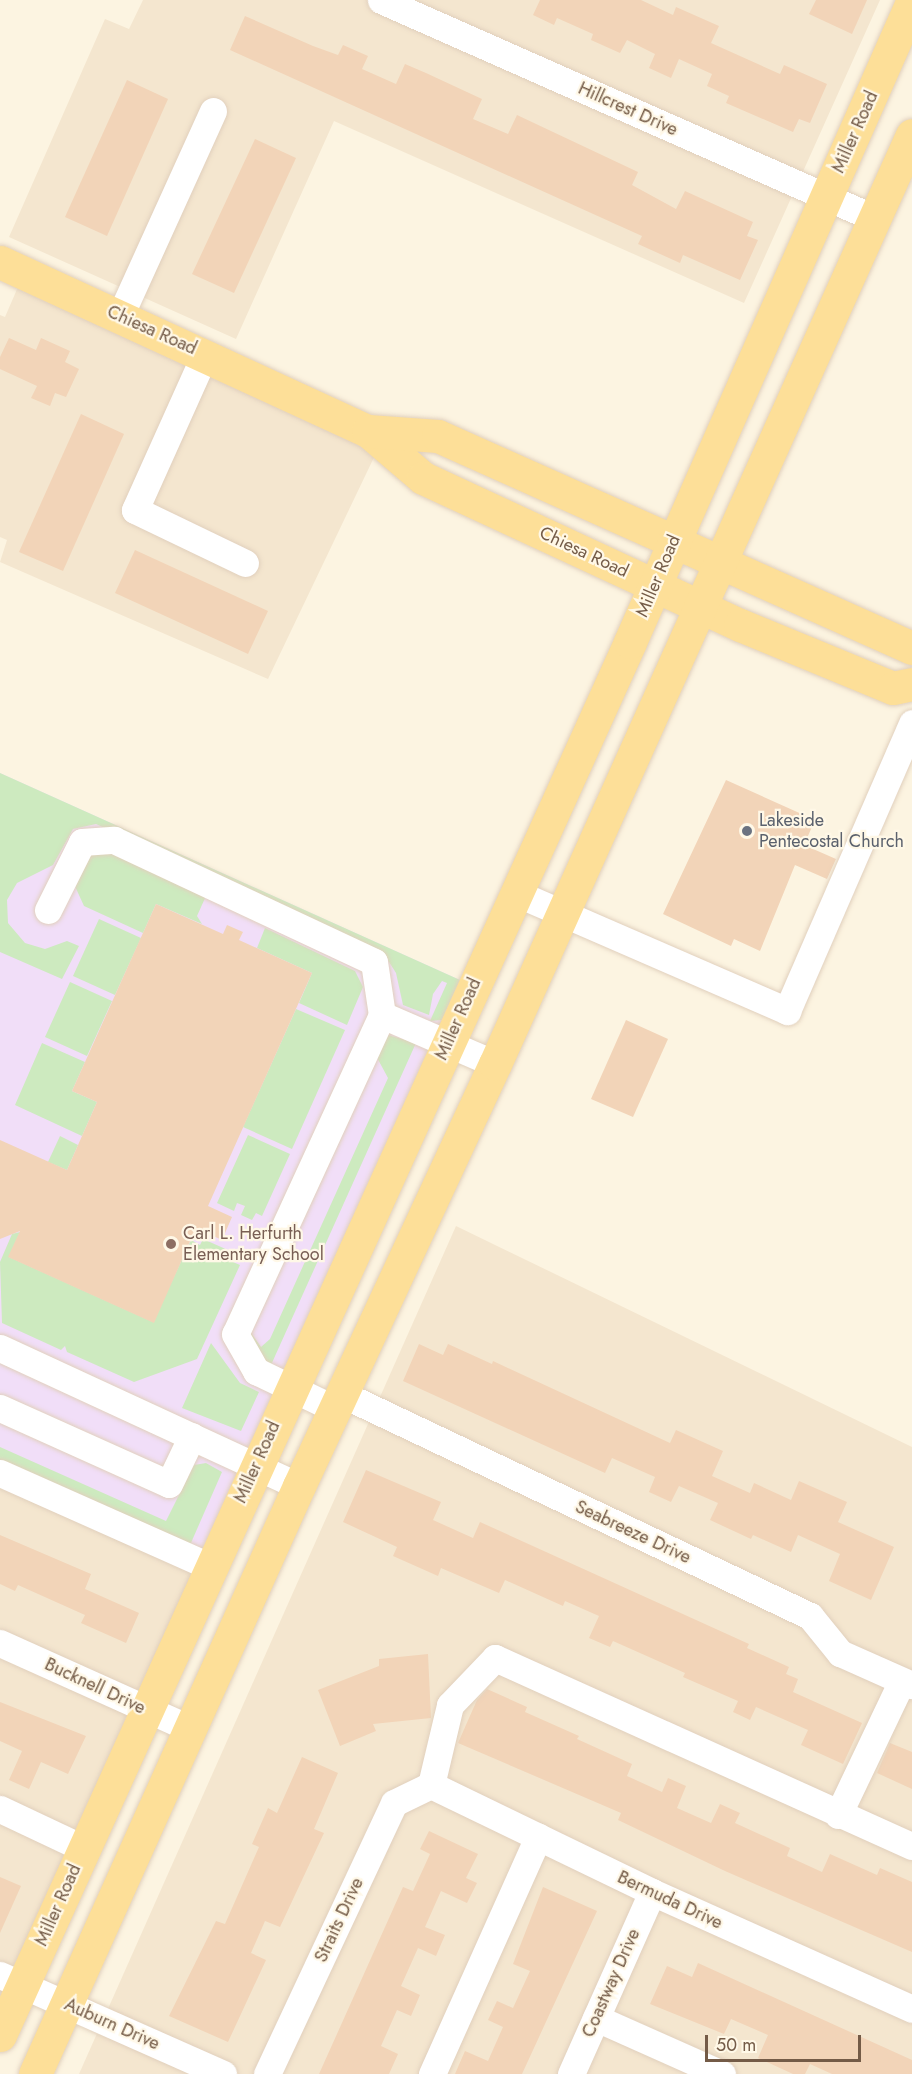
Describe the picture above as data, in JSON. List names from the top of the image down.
{
  "streets": {
    "main road": ["Miller Road", "Chiesa Road"],
    "street": [
      "Hillcrest Drive",
      "Seabreeze Drive",
      "Bucknell Drive",
      "Bermuda Drive",
      "Straits Drive",
      "Coastway Drive",
      "Auburn Drive"
    ]
  },
  "crossings": [
    ["Hillcrest Drive", "Miller Road"],
    ["Miller Road", "Chiesa Road"],
    ["Miller Road", "Seabreeze Drive"],
    ["Miller Road", "Bucknell Drive"],
    ["Miller Road", "Auburn Drive"],
    ["Bermuda Drive", "Straits Drive"],
    ["Bermuda Drive", "Coastway Drive"]
  ],
  "places": ["Lakeside Pentecostal Church", "Carl L. Herfurth Elementary School"],
  "scale_bar": "50 m"
}
